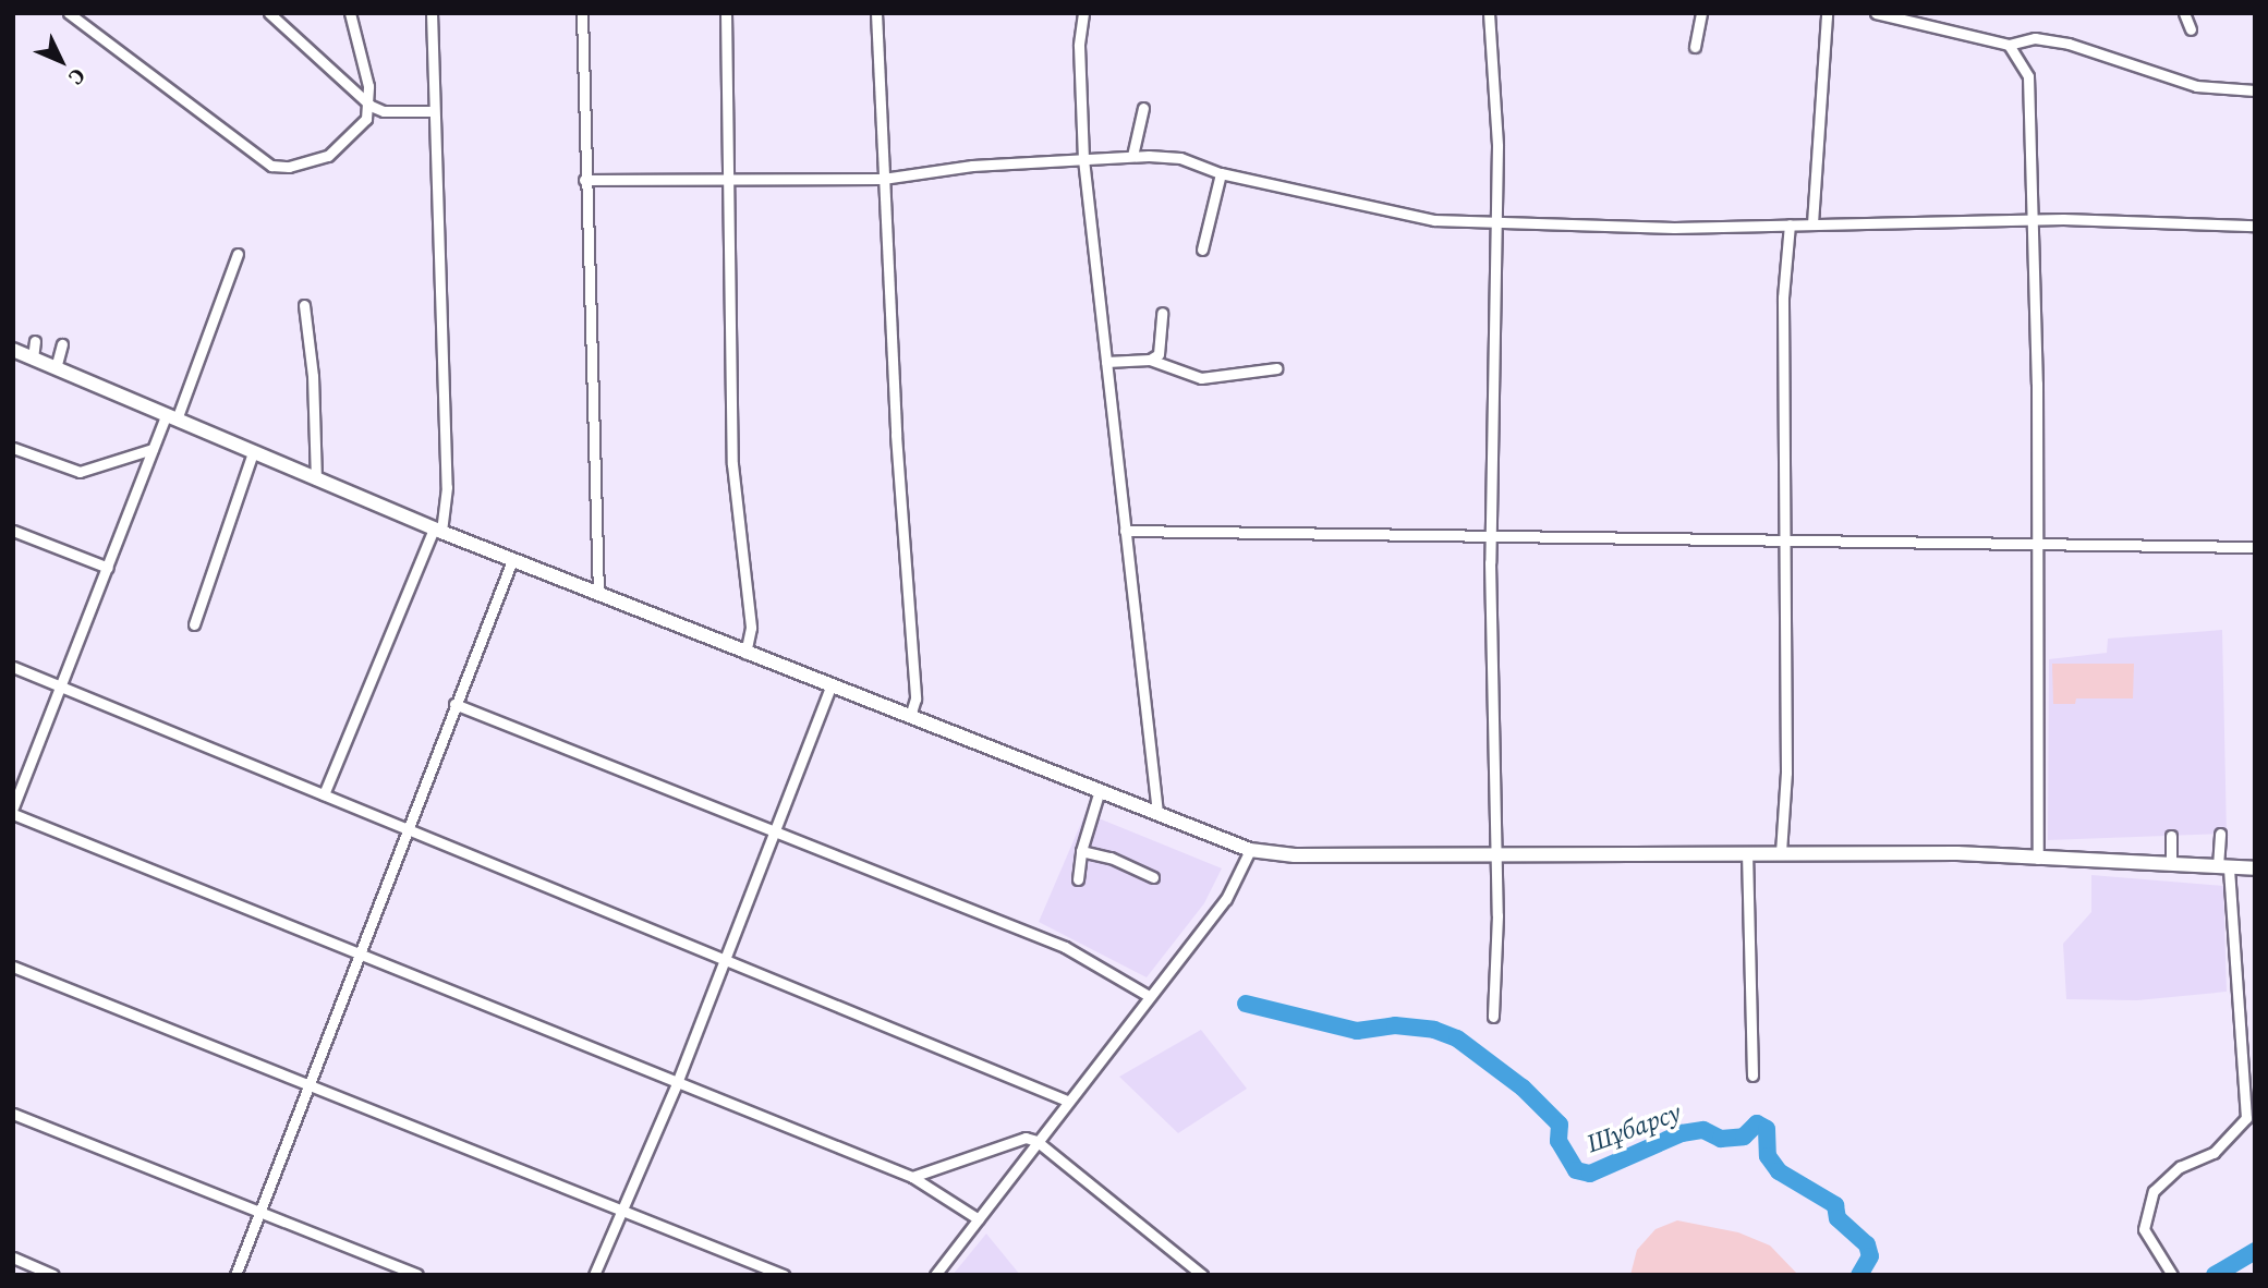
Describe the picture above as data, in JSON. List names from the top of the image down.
{
  "water": ["Шұбарсу"],
  "north": "bottom right"
}
